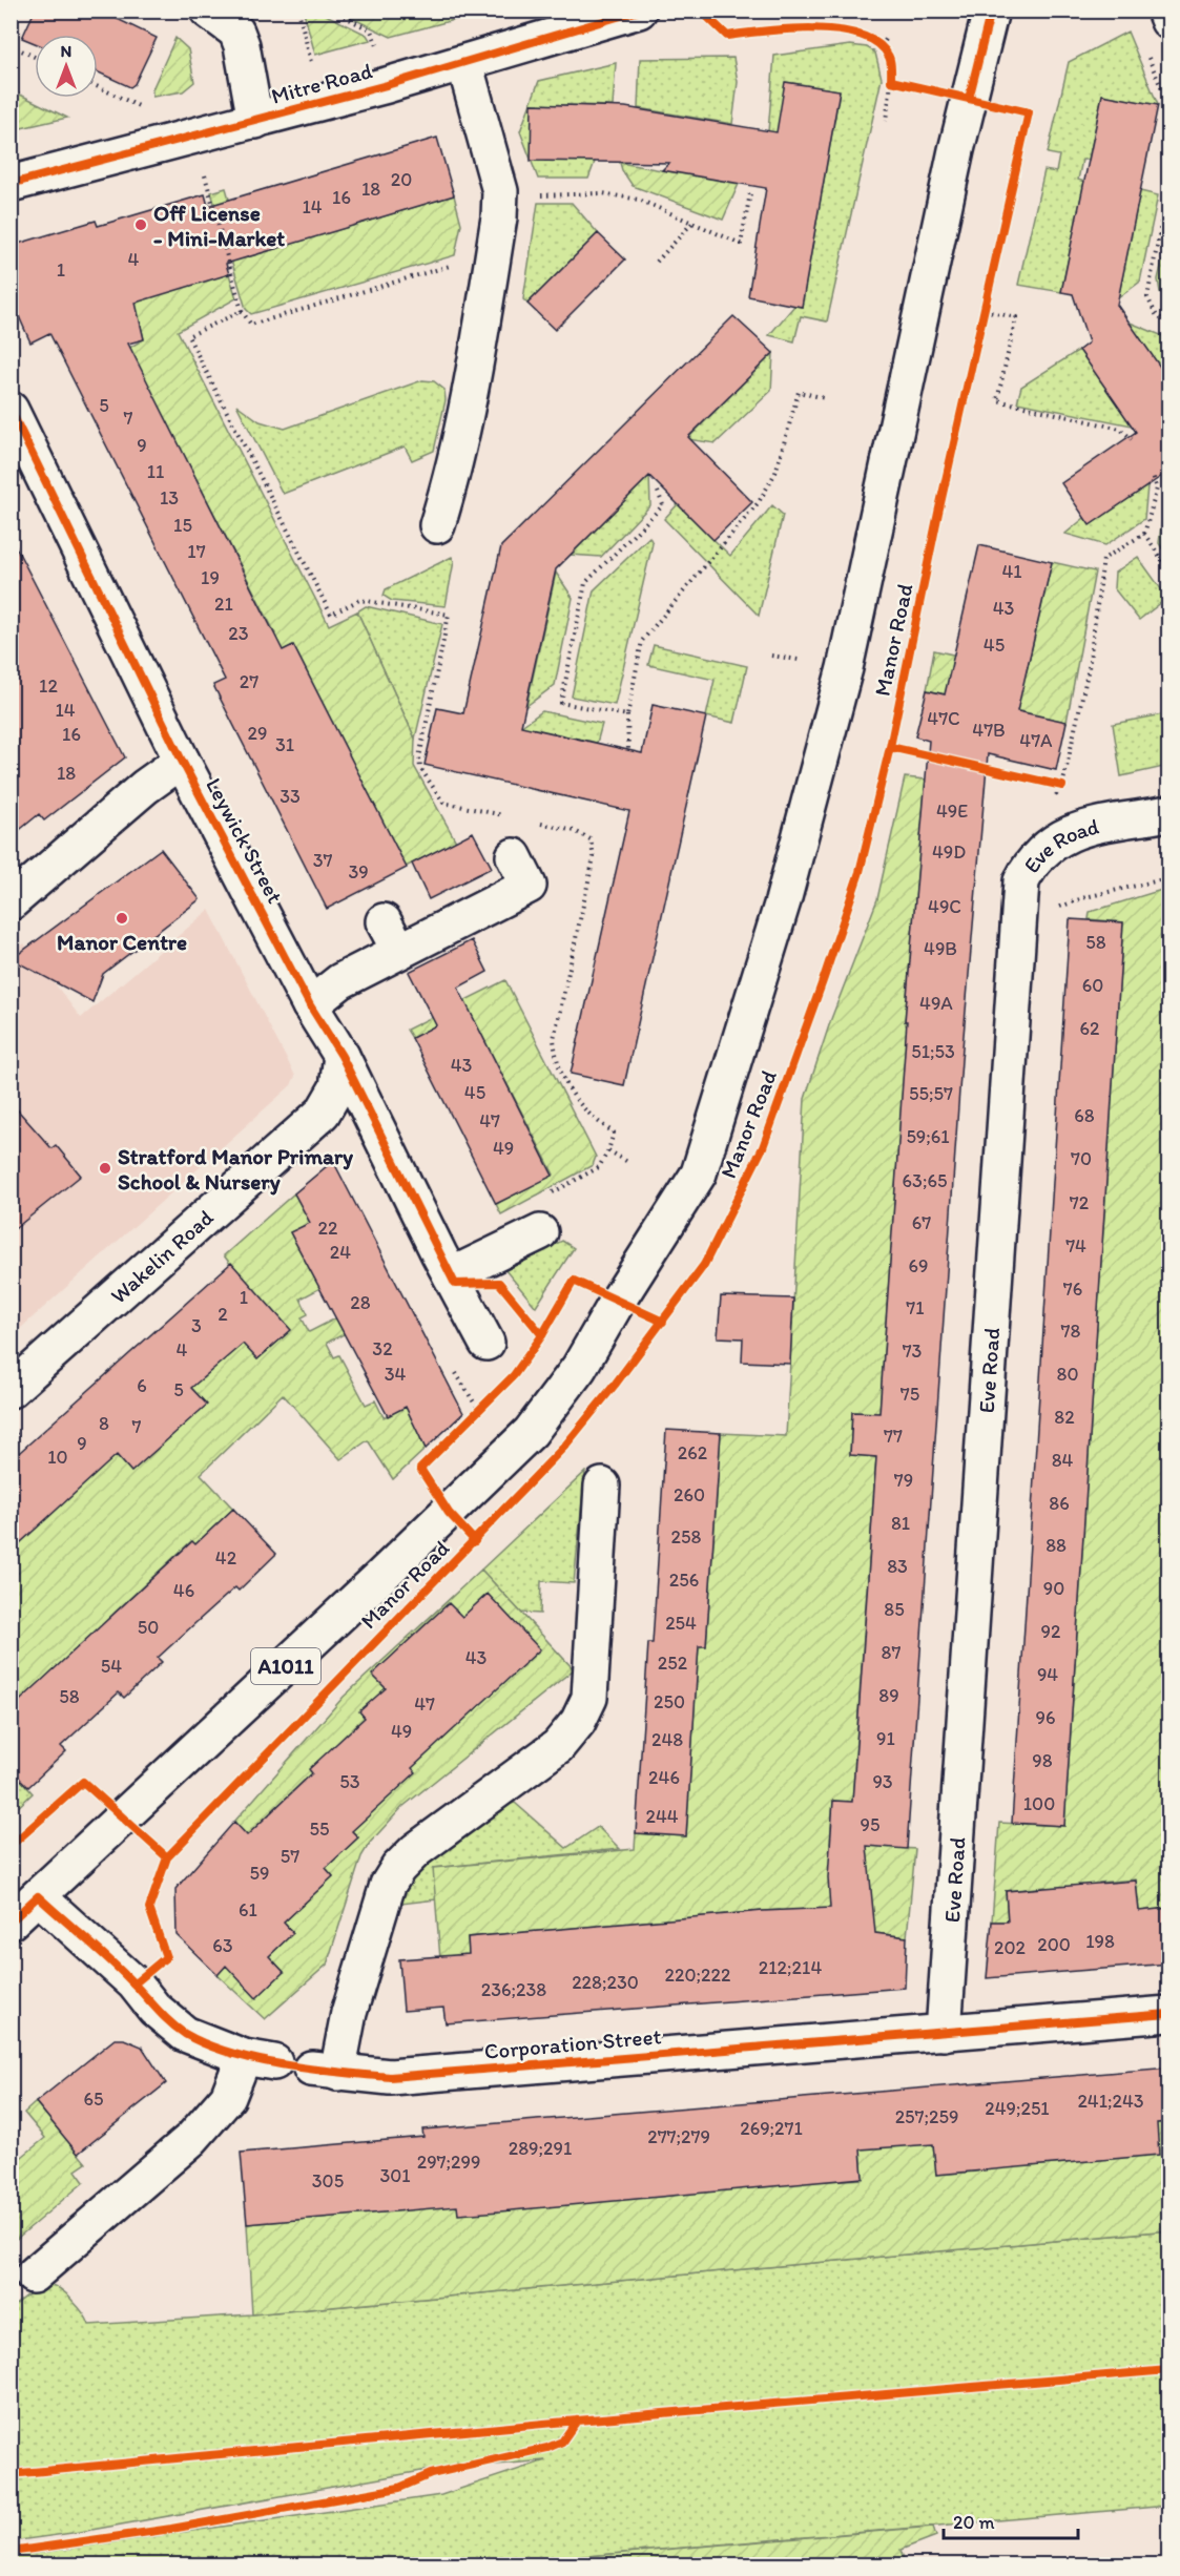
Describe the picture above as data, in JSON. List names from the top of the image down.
{
  "streets": {
    "street": [
      "Mitre Road",
      "Manor Road",
      "Leywick Street",
      "Eve Road",
      "Wakelin Road",
      "A1011",
      "Corporation Street"
    ]
  },
  "crossings": [
    ["Leywick Street", "Wakelin Road"],
    ["Eve Road", "Corporation Street"]
  ],
  "places": ["Off License - Mini-Market", "Manor Centre", "Stratford Manor Primary School & Nursery"],
  "house_numbers": [
    "20",
    "18",
    "16",
    "14",
    "4",
    "1",
    "5",
    "7",
    "9",
    "11",
    "13",
    "15",
    "17",
    "41",
    "19",
    "21",
    "43",
    "23",
    "45",
    "27",
    "12",
    "14",
    "47C",
    "47B",
    "29",
    "16",
    "47A",
    "31",
    "18",
    "33",
    "49E",
    "49D",
    "37",
    "39",
    "49C",
    "58",
    "49B",
    "60",
    "49A",
    "62",
    "51;53",
    "43",
    "45",
    "55;57",
    "68",
    "47",
    "59;61",
    "49",
    "70",
    "63;65",
    "72",
    "67",
    "22",
    "74",
    "24",
    "69",
    "76",
    "1",
    "28",
    "71",
    "2",
    "3",
    "78",
    "32",
    "4",
    "73",
    "34",
    "80",
    "6",
    "5",
    "75",
    "82",
    "8",
    "7",
    "77",
    "9",
    "262",
    "10",
    "84",
    "79",
    "260",
    "86",
    "81",
    "258",
    "88",
    "42",
    "83",
    "256",
    "90",
    "46",
    "85",
    "254",
    "50",
    "92",
    "87",
    "43",
    "252",
    "54",
    "94",
    "89",
    "58",
    "250",
    "47",
    "96",
    "49",
    "91",
    "248",
    "98",
    "246",
    "53",
    "93",
    "100",
    "244",
    "95",
    "55",
    "57",
    "59",
    "61",
    "198",
    "200",
    "63",
    "202",
    "212;214",
    "220;222",
    "228;230",
    "236;238",
    "65",
    "241;243",
    "249;251",
    "257;259",
    "269;271",
    "277;279",
    "289;291",
    "297;299",
    "301",
    "305"
  ],
  "scale_bar": "20 m",
  "north": "top"
}
